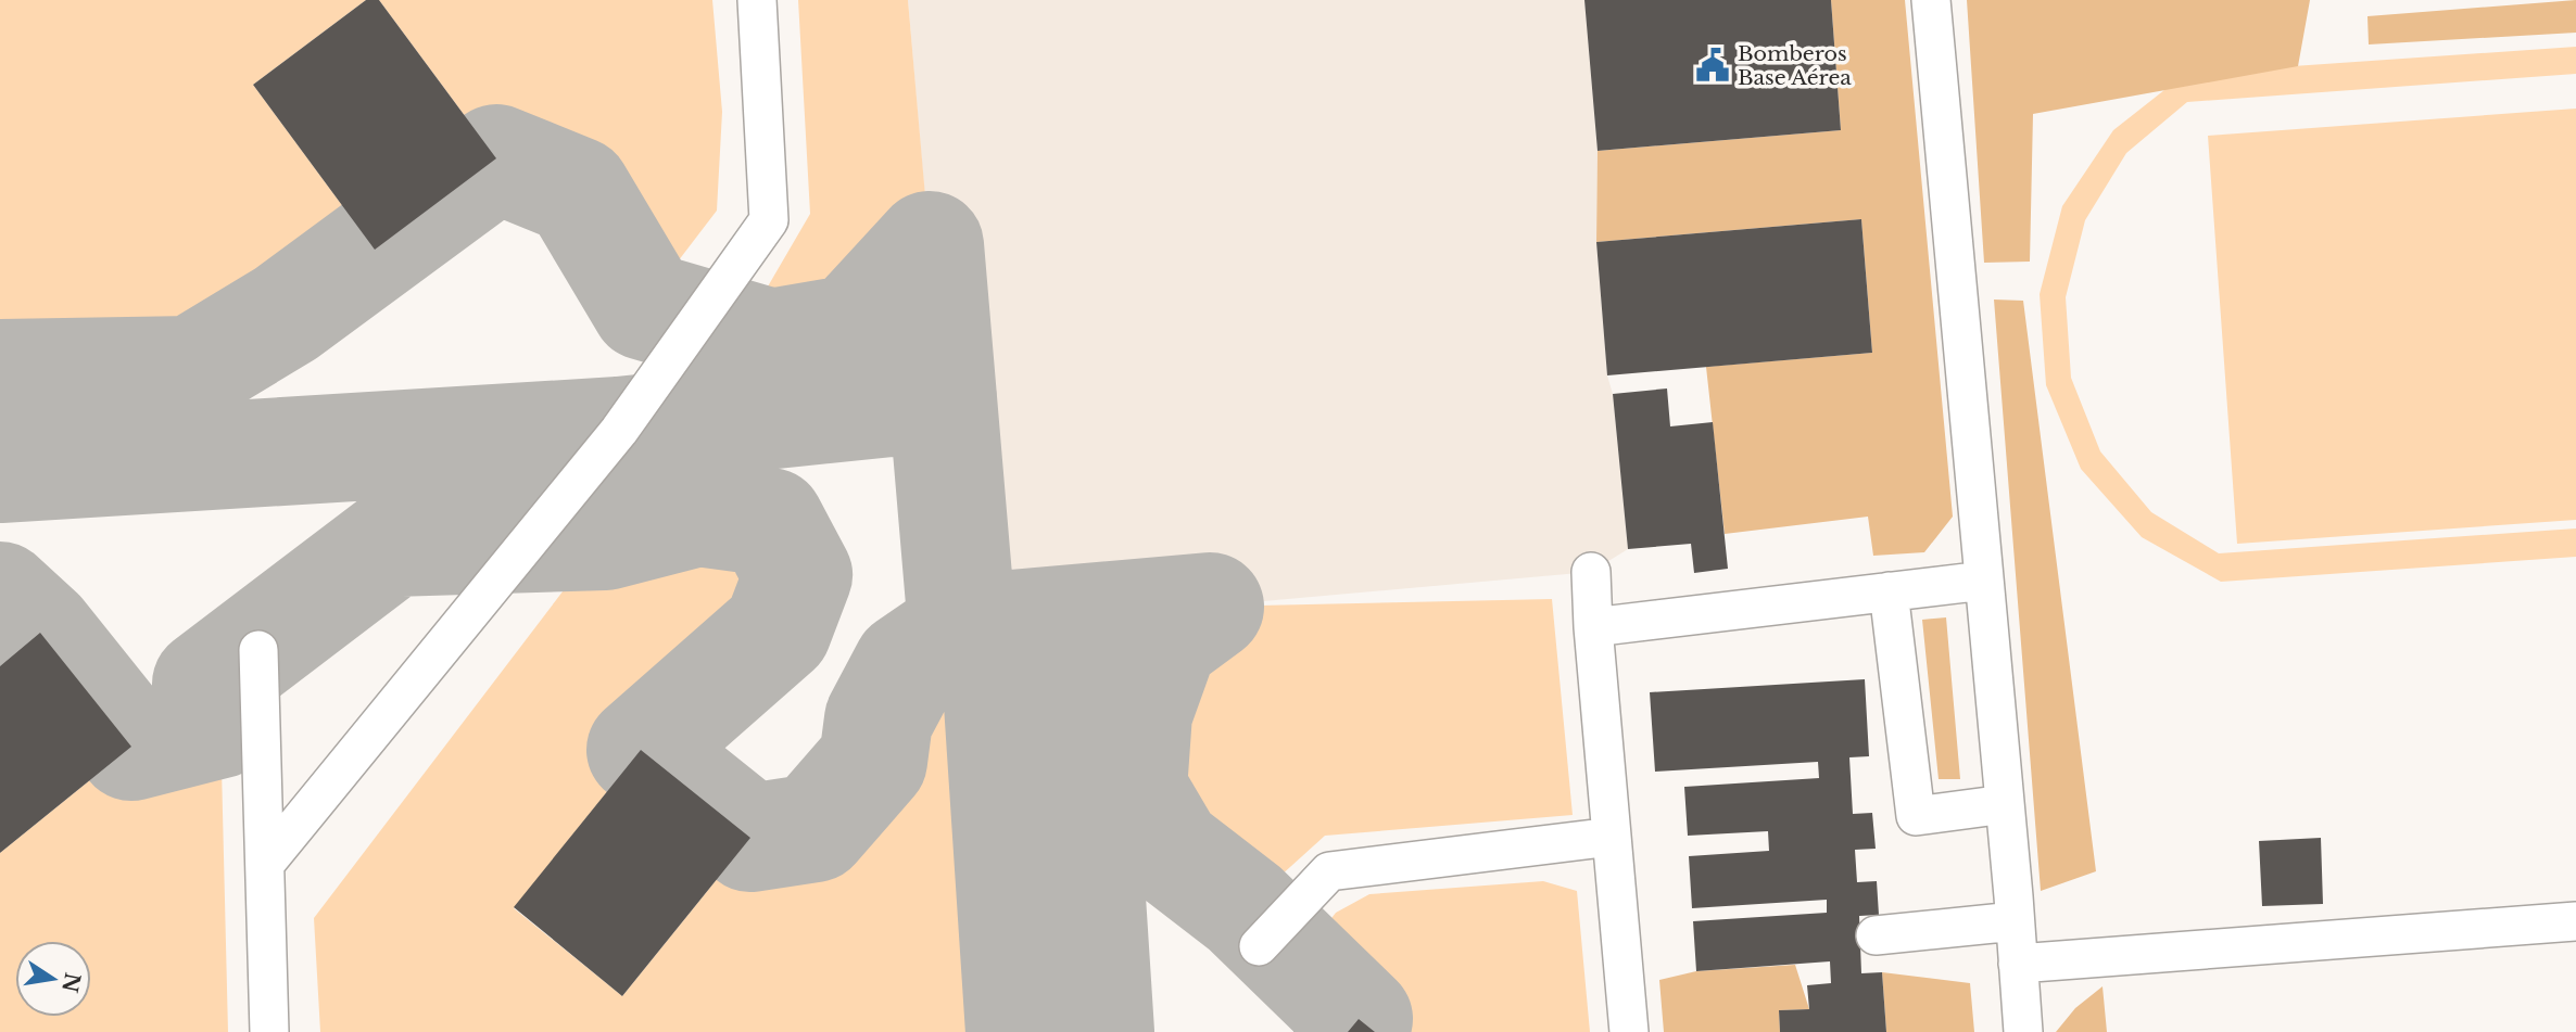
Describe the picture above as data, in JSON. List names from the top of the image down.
{
  "places": {
    "public building": ["Bomberos Base Aérea"]
  },
  "north": "right"
}
